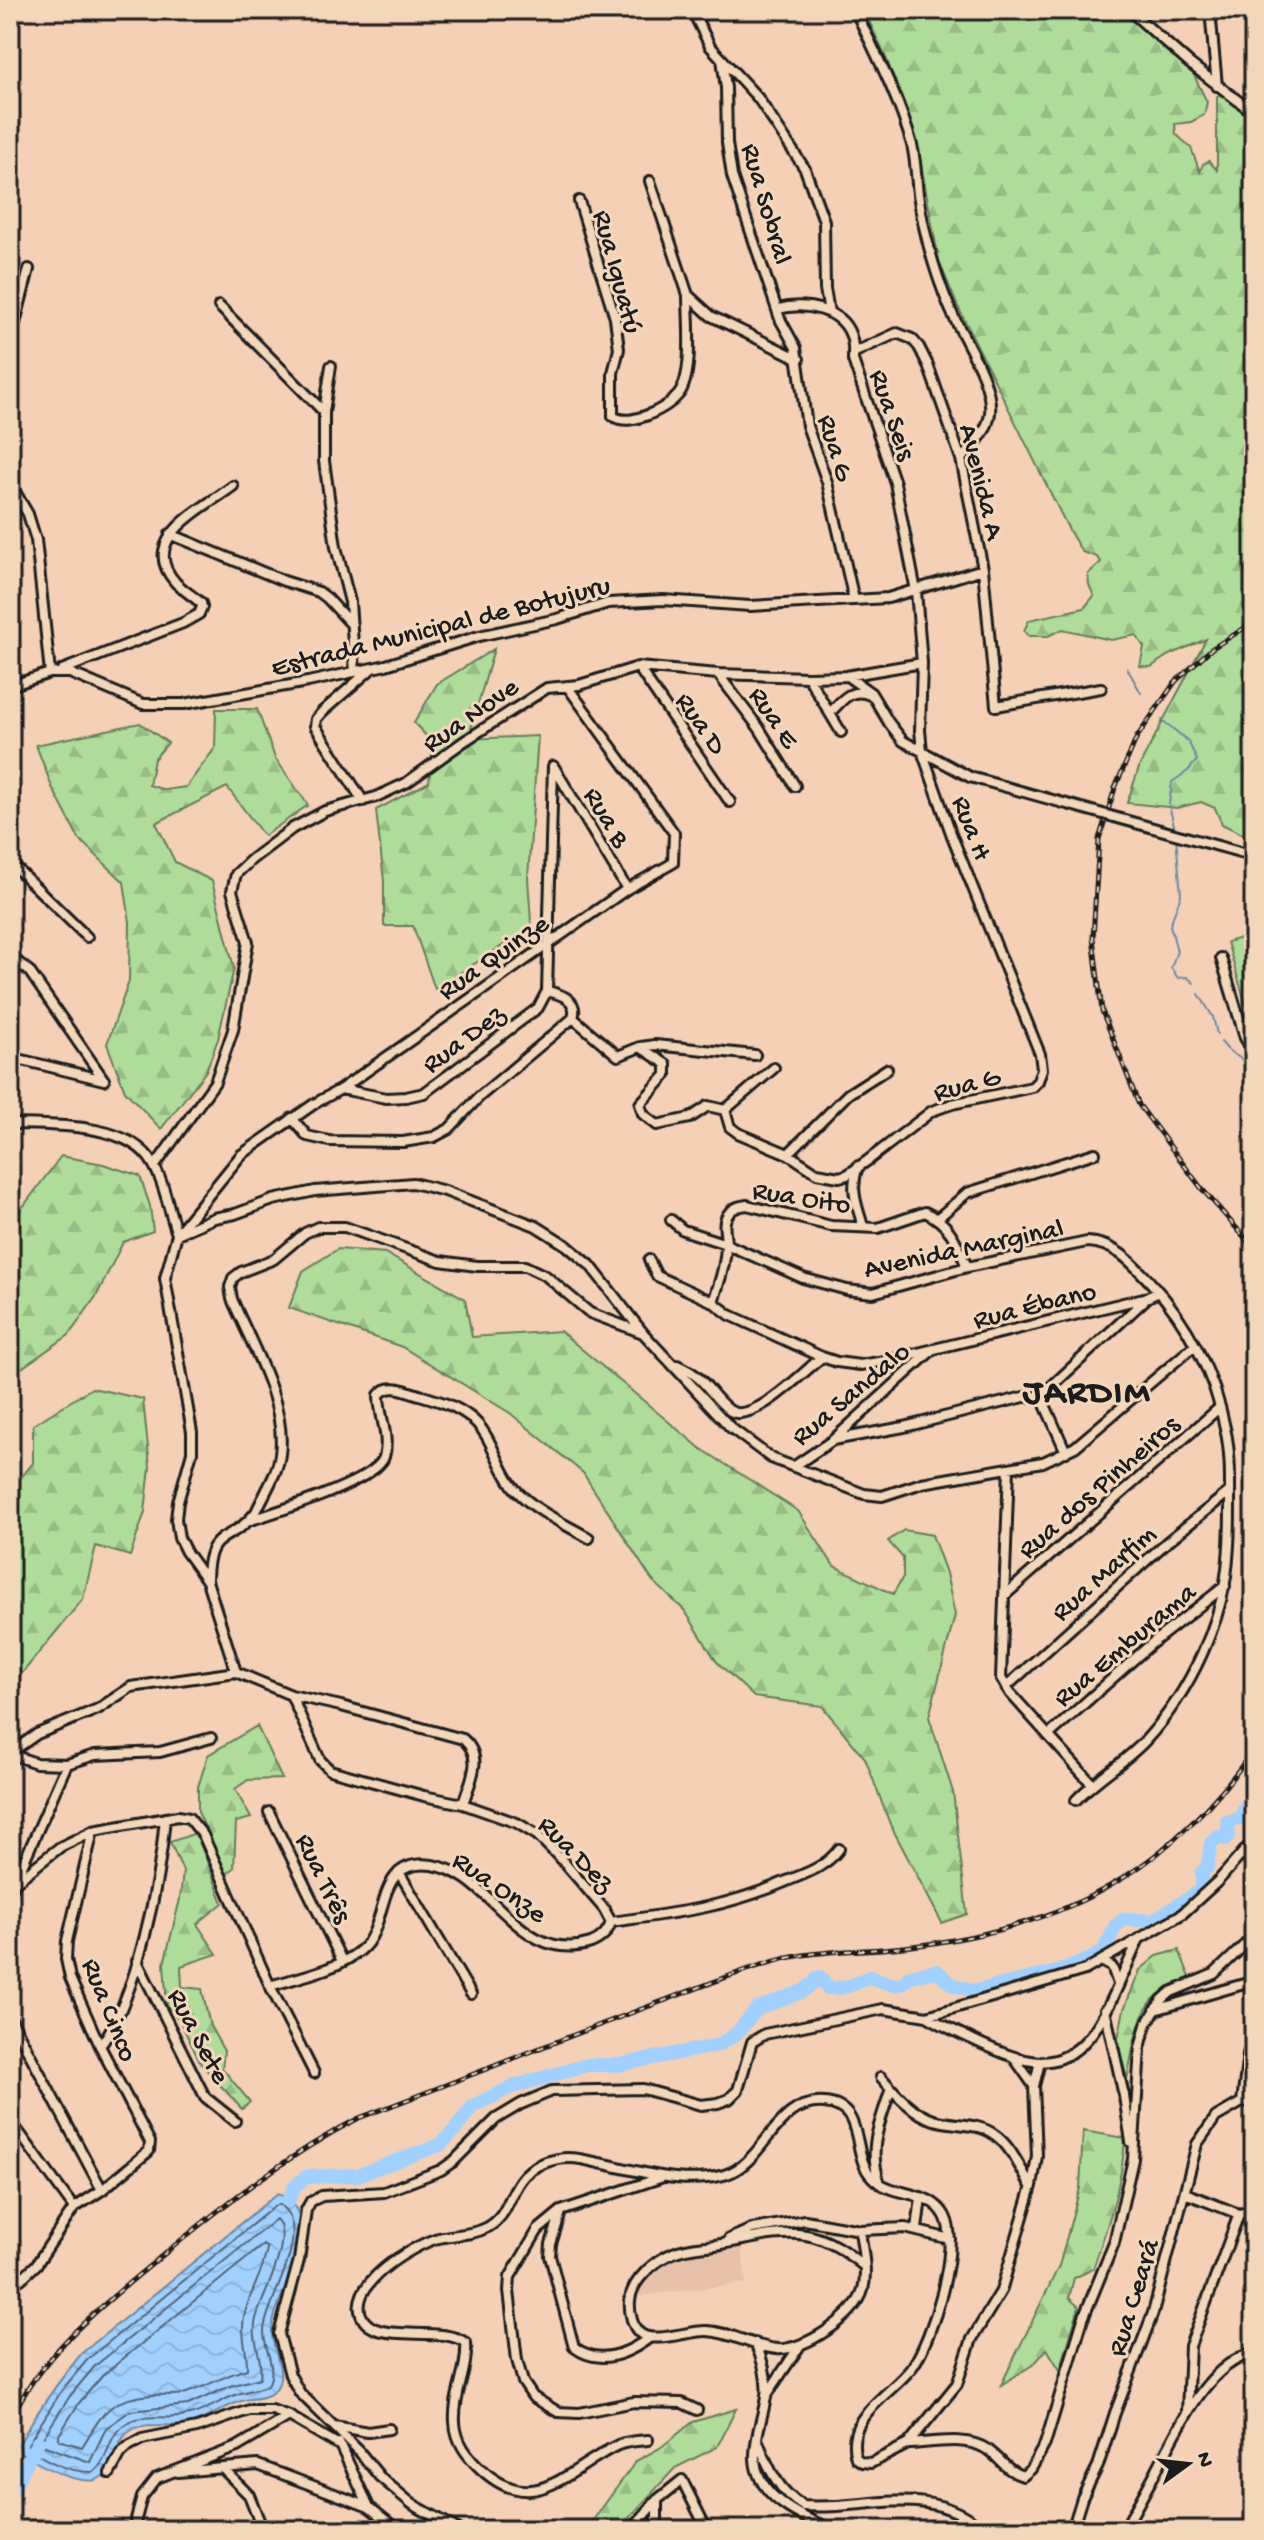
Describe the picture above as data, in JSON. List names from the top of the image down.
{
  "streets": {
    "street": [
      "Rua Sobral",
      "Rua Iguatú",
      "Rua Seis",
      "Rua G",
      "Avenida A",
      "Estrada Municipal de Botujuru",
      "Rua Nove",
      "Rua E",
      "Rua D",
      "Rua B",
      "Rua H",
      "Rua Quinze",
      "Rua Dez",
      "Rua Oito",
      "Avenida Marginal",
      "Rua Ébano",
      "Rua Sandalo",
      "Rua dos Pinheiros",
      "Rua Marfim",
      "Rua Emburama",
      "Rua Três",
      "Rua Onze",
      "Rua Cinco",
      "Rua Sete",
      "Rua Ceará"
    ]
  },
  "crossings": [
    ["Rua Sobral", "Rua G"],
    ["Rua Seis", "Avenida A"],
    ["Rua Seis", "Estrada Municipal de Botujuru"],
    ["Rua Seis", "Rua H"],
    ["Rua G", "Estrada Municipal de Botujuru"],
    ["Rua G", "Rua H"],
    ["Avenida A", "Estrada Municipal de Botujuru"],
    ["Estrada Municipal de Botujuru", "Rua H"],
    ["Rua Nove", "Rua E"],
    ["Rua Nove", "Rua D"],
    ["Rua Nove", "Rua H"],
    ["Rua Nove", "Rua Quinze"],
    ["Rua B", "Rua Quinze"],
    ["Rua Quinze", "Rua Dez"],
    ["Rua Dez", "Rua Onze"],
    ["Rua Oito", "Avenida Marginal"],
    ["Rua Ébano", "Rua Sandalo"]
  ],
  "districts": ["JARDIM"],
  "north": "right"
}
